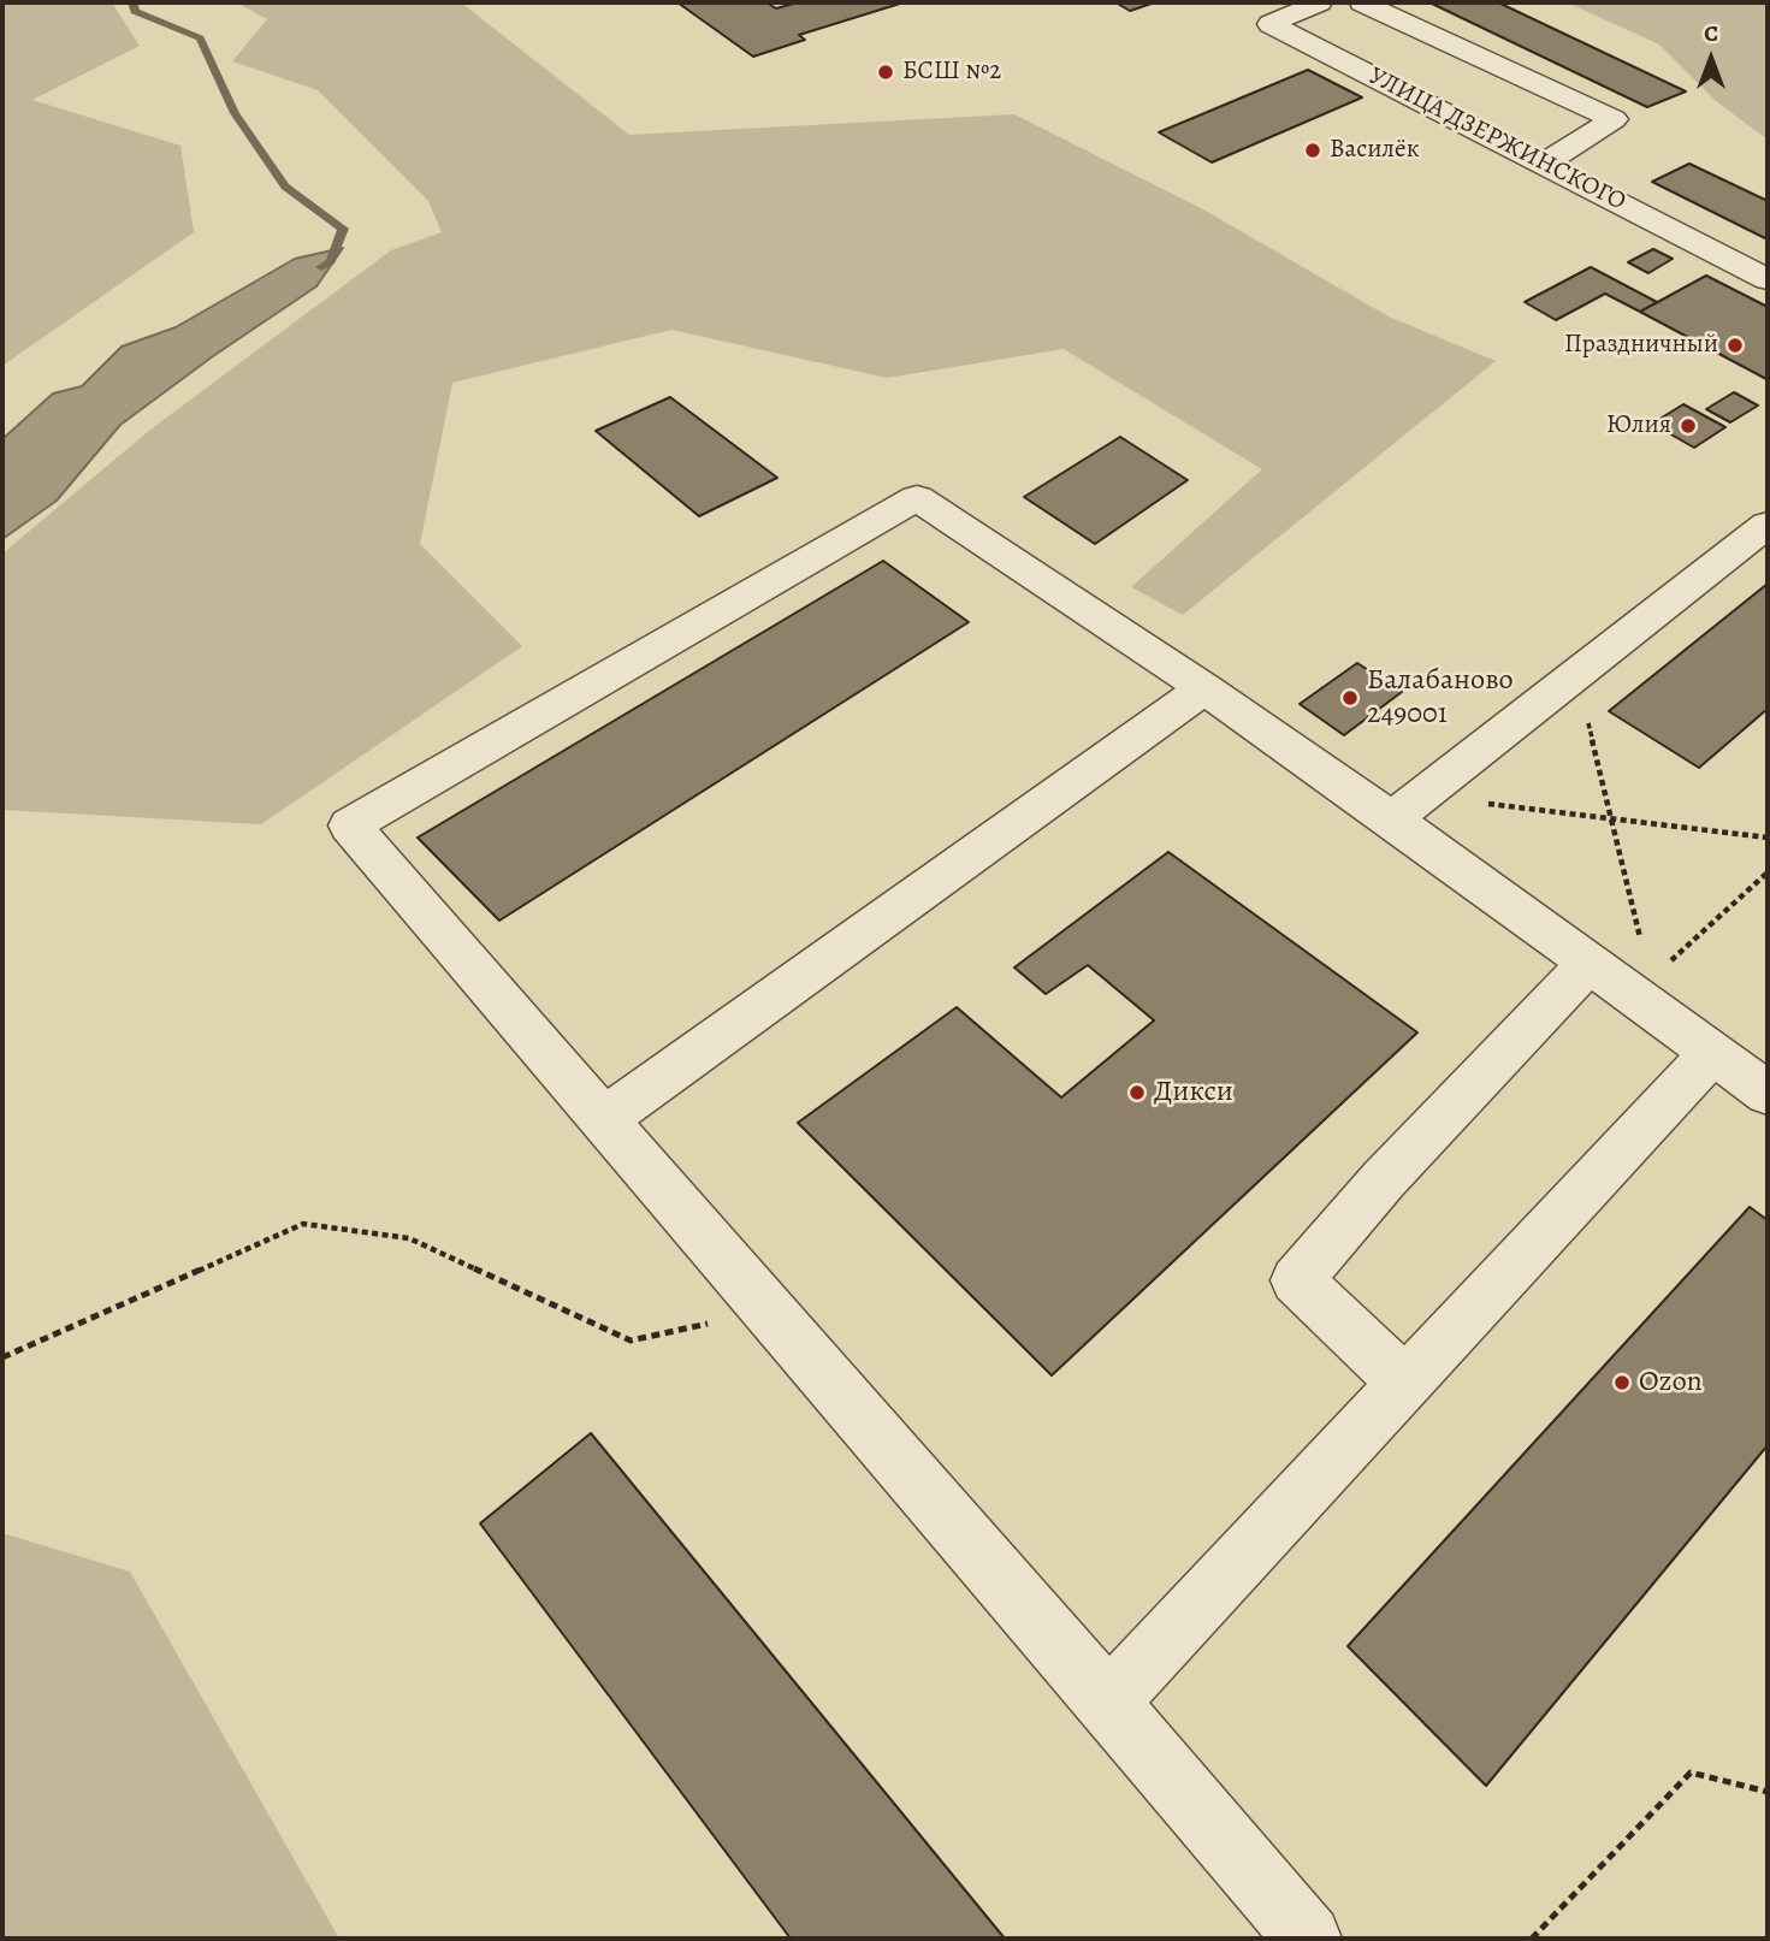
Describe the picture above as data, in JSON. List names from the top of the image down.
{
  "streets": {
    "street": ["УЛИЦА ДЗЕРЖИНСКОГО"]
  },
  "places": [
    "БСШ №2",
    "Василёк",
    "Праздничный",
    "Юлия",
    "Балабаново 249001",
    "Дикси",
    "Ozon"
  ],
  "north": "top"
}
